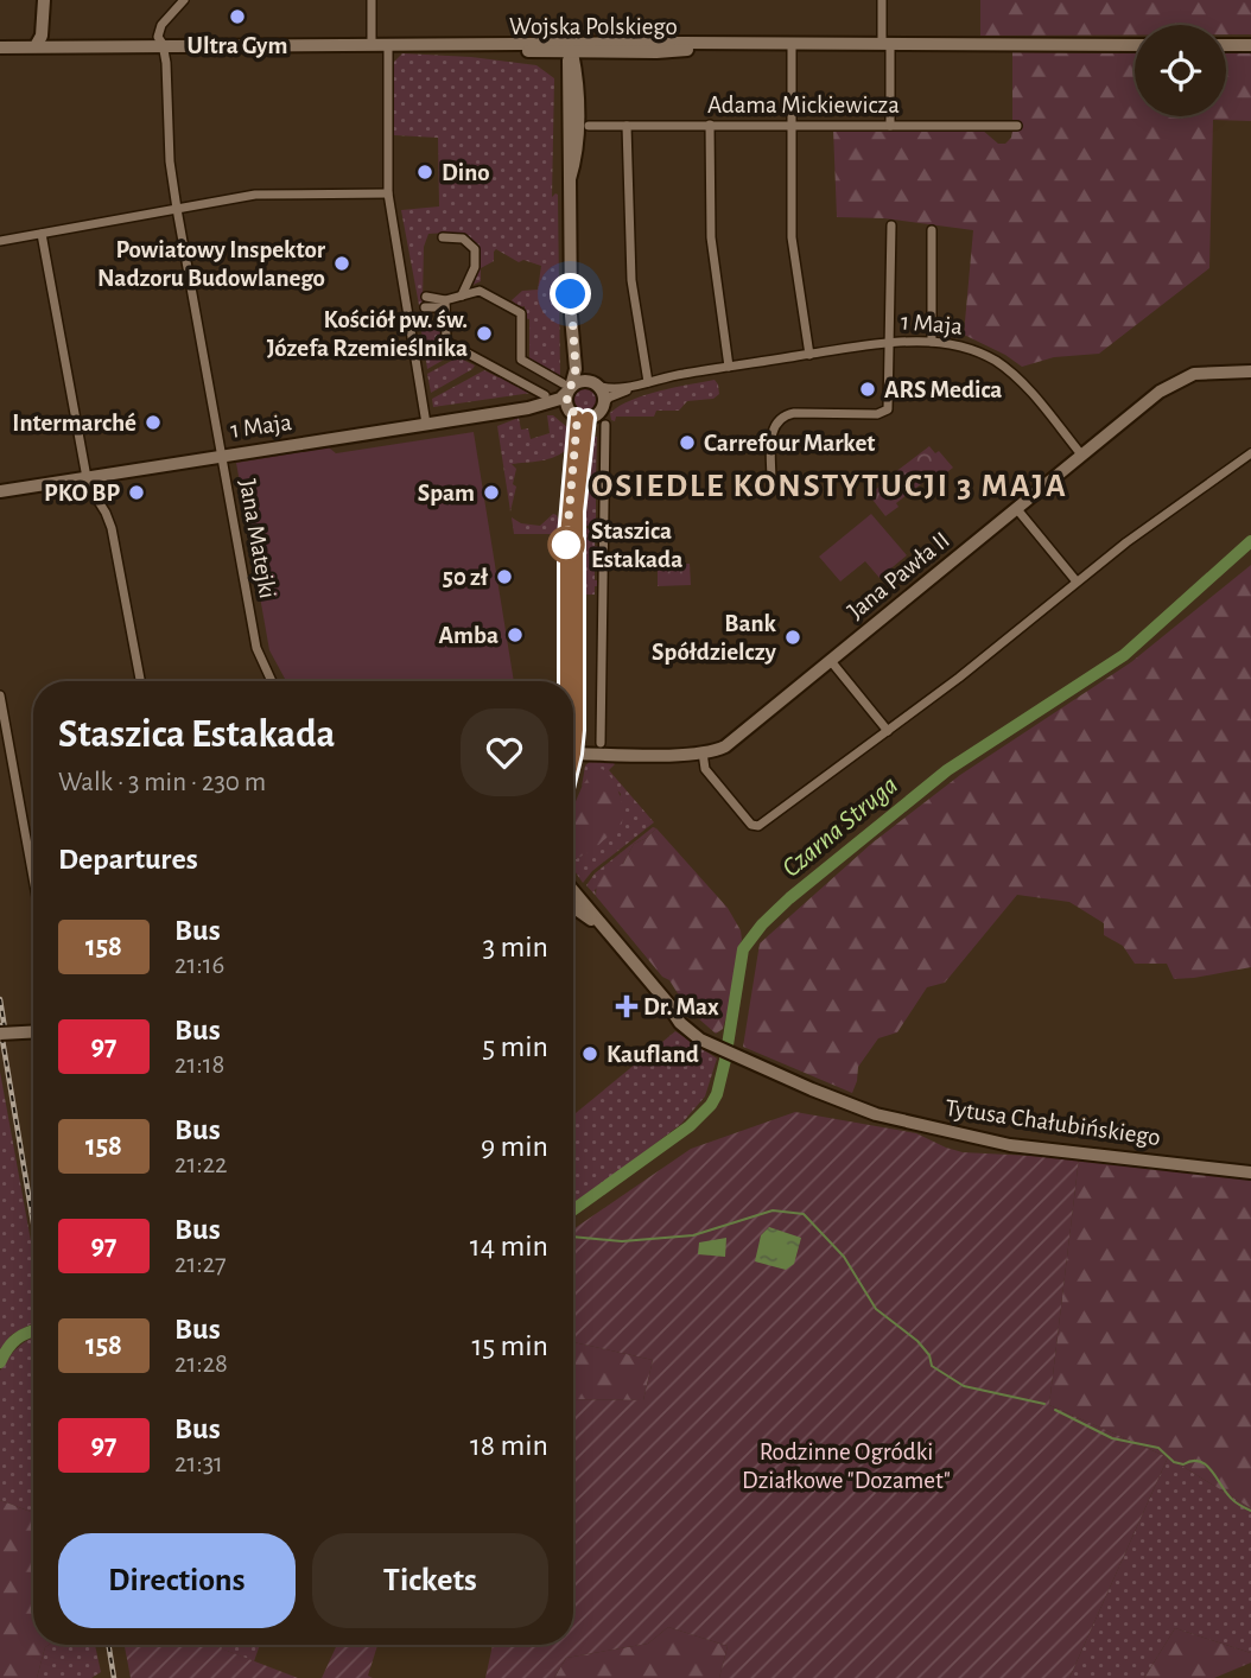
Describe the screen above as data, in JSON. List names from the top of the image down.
{
  "streets": {
    "street": [
      "Wojska Polskiego",
      "Adama Mickiewicza",
      "1 Maja",
      "Jana Matejki",
      "Jana Pawła II",
      "Tytusa Chałubińskiego"
    ]
  },
  "crossings": [
    ["Wojska Polskiego", "Jana Matejki"],
    ["1 Maja", "Jana Matejki"],
    ["1 Maja", "Jana Pawła II"]
  ],
  "districts": ["OSIEDLE KONSTYTUCJI 3 MAJA"],
  "water": ["Czarna Struga"],
  "parks": ["Rodzinne Ogródki Działkowe \"Dozamet\""],
  "places": {
    "other": [
      "Ultra Gym",
      "Dino",
      "Powiatowy Inspektor Nadzoru Budowlanego",
      "Kościół pw. św. Józefa Rzemieślnika",
      "ARS Medica",
      "Intermarché",
      "Carrefour Market",
      "PKO BP",
      "Spam",
      "Staszica Estakada",
      "50 zł",
      "Amba",
      "Bank Spółdzielczy",
      "Kaufland"
    ],
    "health": ["Dr. Max"]
  },
  "lines": ["bus line 158"],
  "page": {
    "heading": [
      ["Staszica Estakada", "Walk · 3 min · 230 m"],
      "Departures"
    ],
    "list": [
      {
        "mark": "158",
        "name": "Bus",
        "note": "21:16",
        "value": "3 min"
      },
      {
        "mark": "97",
        "name": "Bus",
        "note": "21:18",
        "value": "5 min"
      },
      {
        "mark": "158",
        "name": "Bus",
        "note": "21:22",
        "value": "9 min"
      },
      {
        "mark": "97",
        "name": "Bus",
        "note": "21:27",
        "value": "14 min"
      },
      {
        "mark": "158",
        "name": "Bus",
        "note": "21:28",
        "value": "15 min"
      },
      {
        "mark": "97",
        "name": "Bus",
        "note": "21:31",
        "value": "18 min"
      }
    ],
    "buttons": ["Directions", "Tickets"]
  }
}
